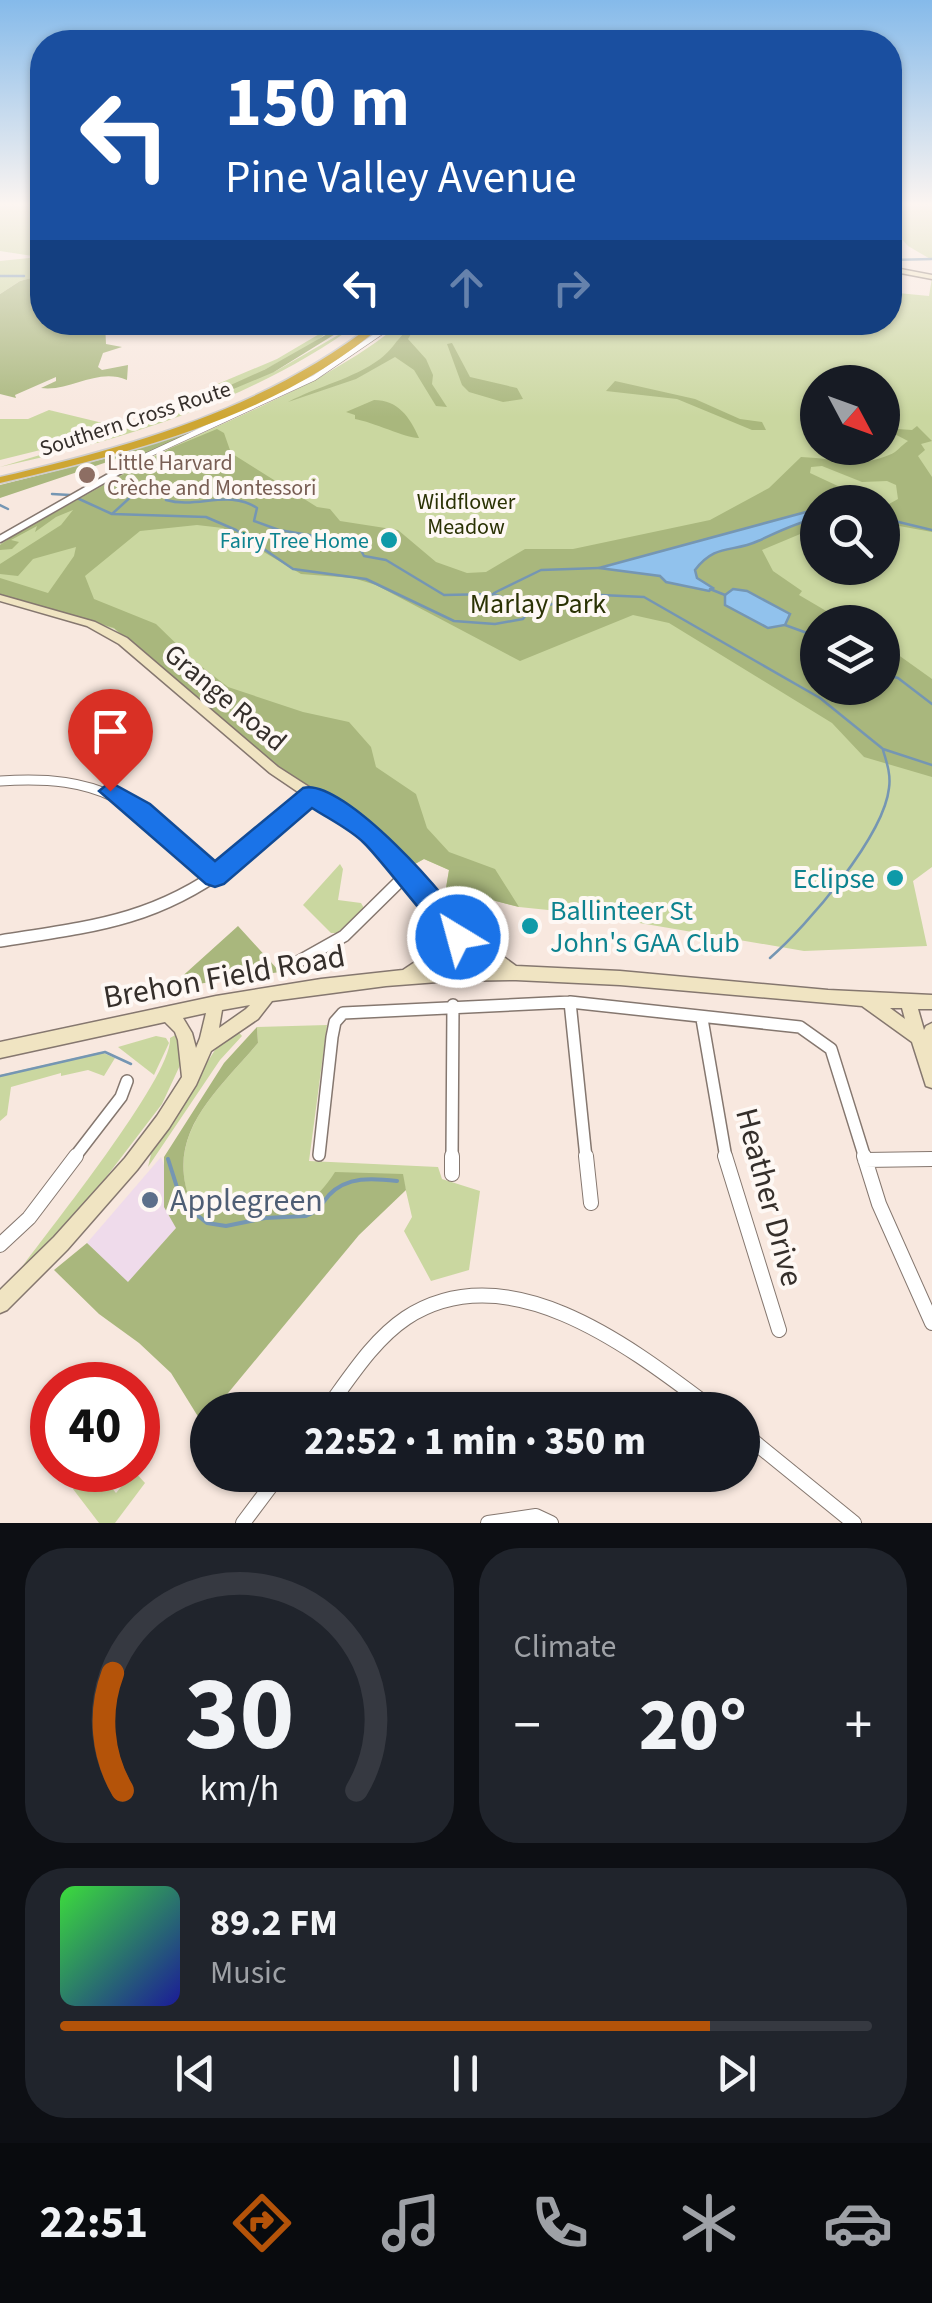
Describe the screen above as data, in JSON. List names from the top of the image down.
{
  "streets": {
    "highway": ["Southern Cross Route"],
    "street": ["Grange Road", "Brehon Field Road", "Heather Drive"]
  },
  "parks": ["Wildflower Meadow", "Marlay Park"],
  "places": [
    "Little Harvard Crèche and Montessori",
    "Fairy Tree Home",
    "Eclipse",
    "Ballinteer St John's GAA Club",
    "Applegreen"
  ],
  "north": "bottom right",
  "page": {
    "turn": ["150 m", "Pine Valley Avenue"],
    "limit": "40",
    "trip": "22:52 · 1 min · 350 m",
    "tile": "Climate",
    "heat": ["−", "20°", "+"],
    "song": ["89.2 FM", "Music"],
    "tabs": "22:51",
    "gauge": ["30", "km/h"]
  }
}
